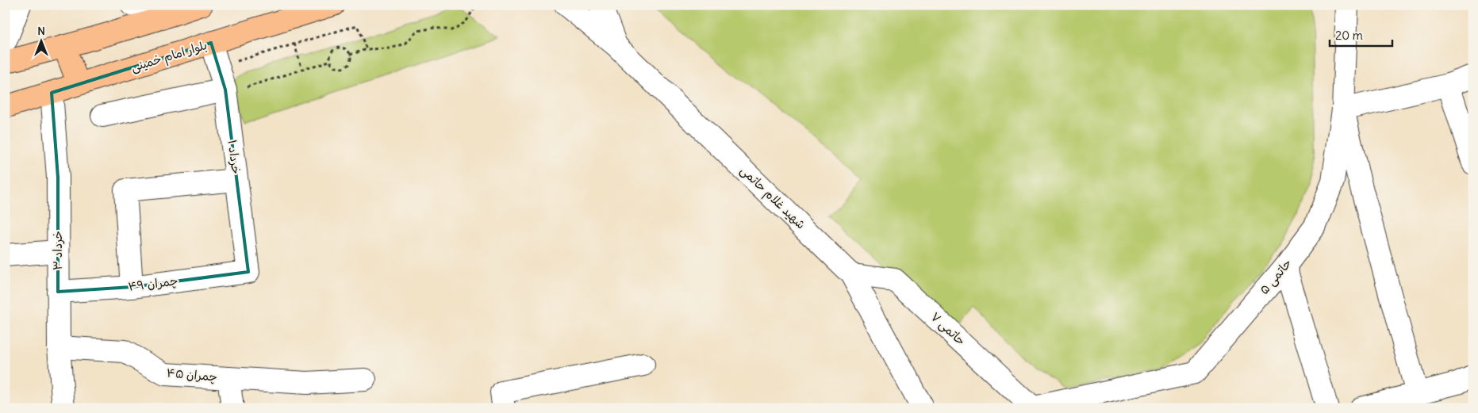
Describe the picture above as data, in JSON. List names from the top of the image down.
{
  "streets": {
    "main road": ["بلوار امام خمینی"],
    "street": [
      "خرداد ۱",
      "شهید غلام حاتمی",
      "خرداد ۳",
      "حاتمی ۵",
      "چمران ۴۹",
      "حاتمی ۷",
      "چمران ۴۵"
    ]
  },
  "crossings": [
    ["بلوار امام خمینی", "خرداد ۱"],
    ["بلوار امام خمینی", "خرداد ۳"],
    ["خرداد ۱", "چمران ۴۹"],
    ["شهید غلام حاتمی", "حاتمی ۷"],
    ["خرداد ۳", "چمران ۴۹"],
    ["خرداد ۳", "چمران ۴۵"],
    ["حاتمی ۵", "حاتمی ۷"]
  ],
  "scale_bar": "20 m",
  "north": "top"
}
